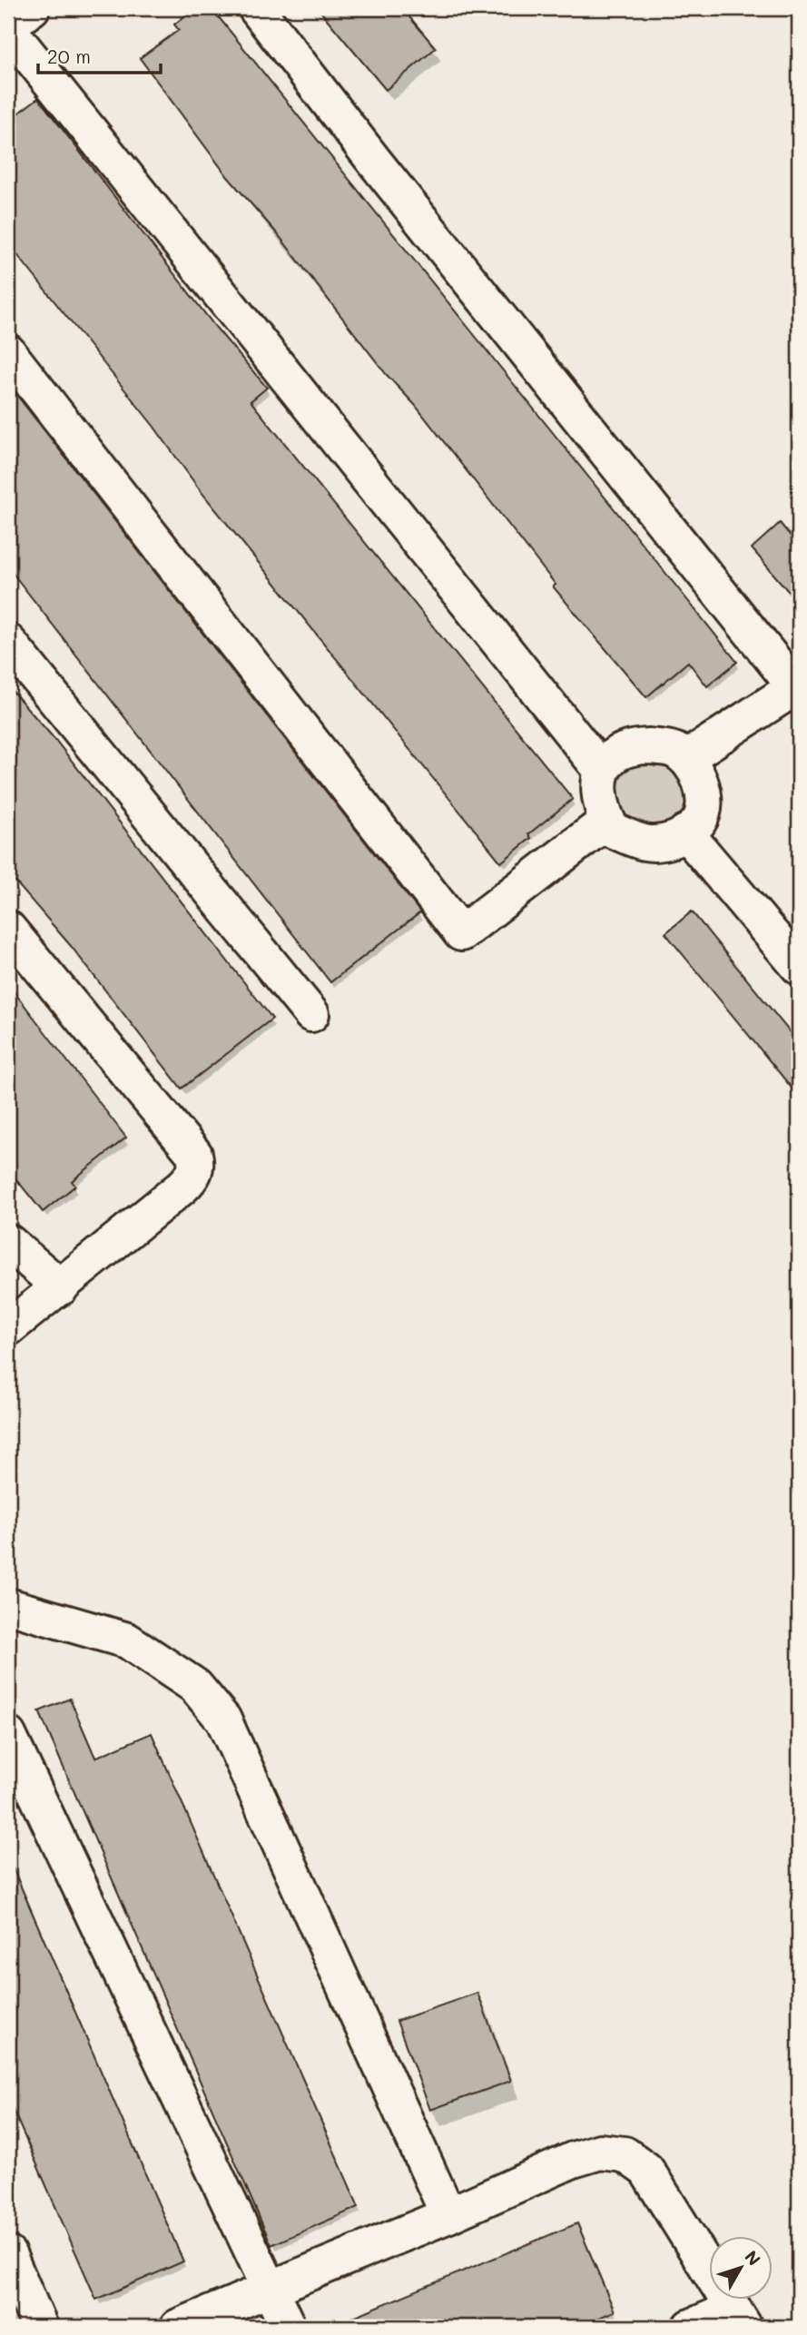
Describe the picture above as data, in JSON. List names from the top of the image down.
{
  "scale_bar": "20 m",
  "north": "top right"
}
